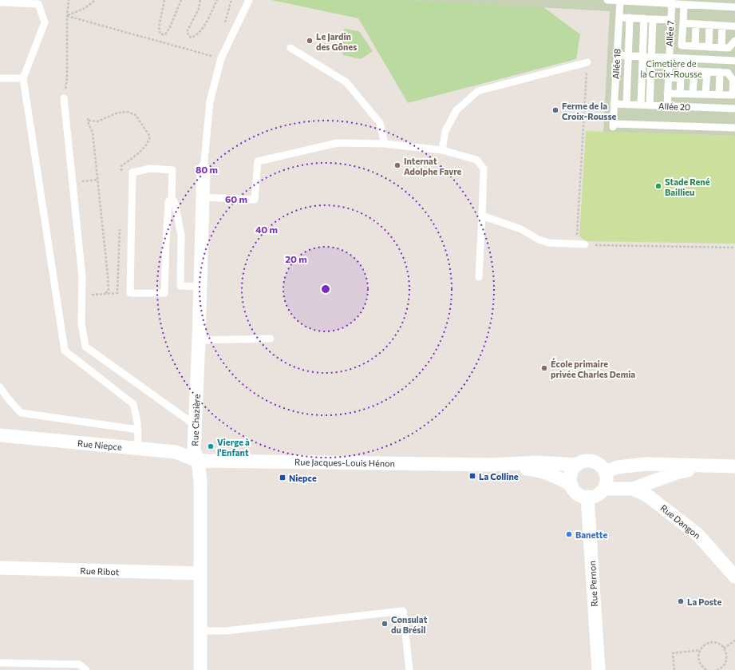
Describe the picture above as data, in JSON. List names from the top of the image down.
{
  "streets": {
    "street": [
      "Rue Chazière",
      "Rue Niepce",
      "Rue Jacques-Louis Hénon",
      "Rue Dangon",
      "Rue Ribot",
      "Rue Pernon"
    ],
    "lane": ["Allée 7", "Allée 18", "Allée 20"]
  },
  "crossings": [
    ["Allée 7", "Allée 20"],
    ["Allée 18", "Allée 20"],
    ["Rue Chazière", "Rue Niepce"],
    ["Rue Chazière", "Rue Jacques-Louis Hénon"],
    ["Rue Chazière", "Rue Ribot"],
    ["Rue Niepce", "Rue Jacques-Louis Hénon"],
    ["Rue Jacques-Louis Hénon", "Rue Pernon"]
  ],
  "parks": ["Cimetière de la Croix-Rousse"],
  "places": {
    "other": [
      "Le Jardin des Gônes",
      "Ferme de la Croix-Rousse",
      "Internat Adolphe Favre",
      "Stade René Baillieu",
      "École primaire privée Charles Demia",
      "Vierge à l'Enfant",
      "Banette",
      "La Poste",
      "Consulat du Brésil"
    ],
    "transit": ["La Colline", "Niepce"]
  },
  "rings": [
    "80 m",
    "60 m",
    "40 m",
    "20 m"
  ]
}
